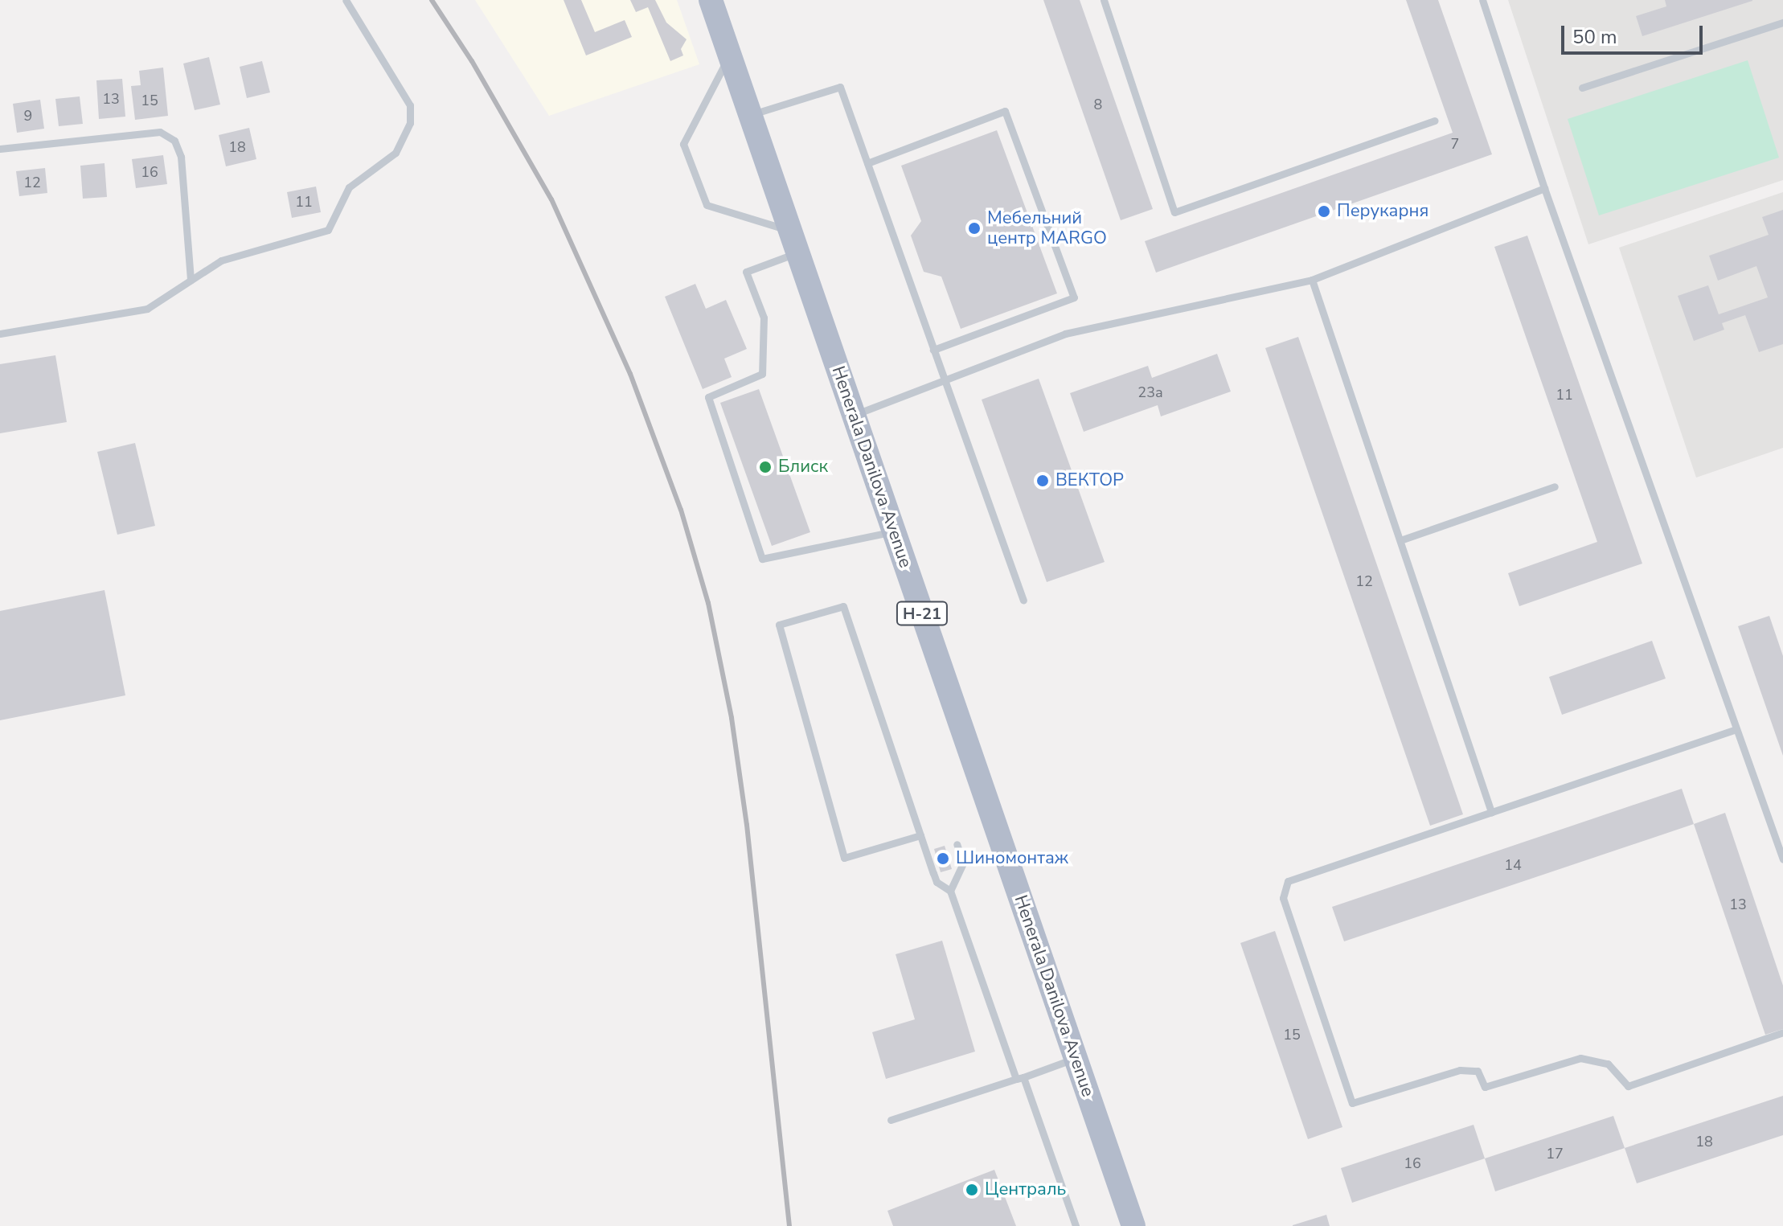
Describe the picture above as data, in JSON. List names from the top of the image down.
{
  "streets": {
    "main road": ["Henerala Danilova Avenue", "Н-21"]
  },
  "places": [
    "Перукарня",
    "Мебельний центр MARGO",
    "Блиск",
    "ВЕКТОР",
    "Шиномонтаж",
    "Централь"
  ],
  "house_numbers": [
    "13",
    "15",
    "8",
    "9",
    "7",
    "18",
    "16",
    "12",
    "11",
    "23а",
    "11",
    "12",
    "14",
    "13",
    "15",
    "18",
    "17",
    "16"
  ],
  "scale_bar": "50 m"
}
